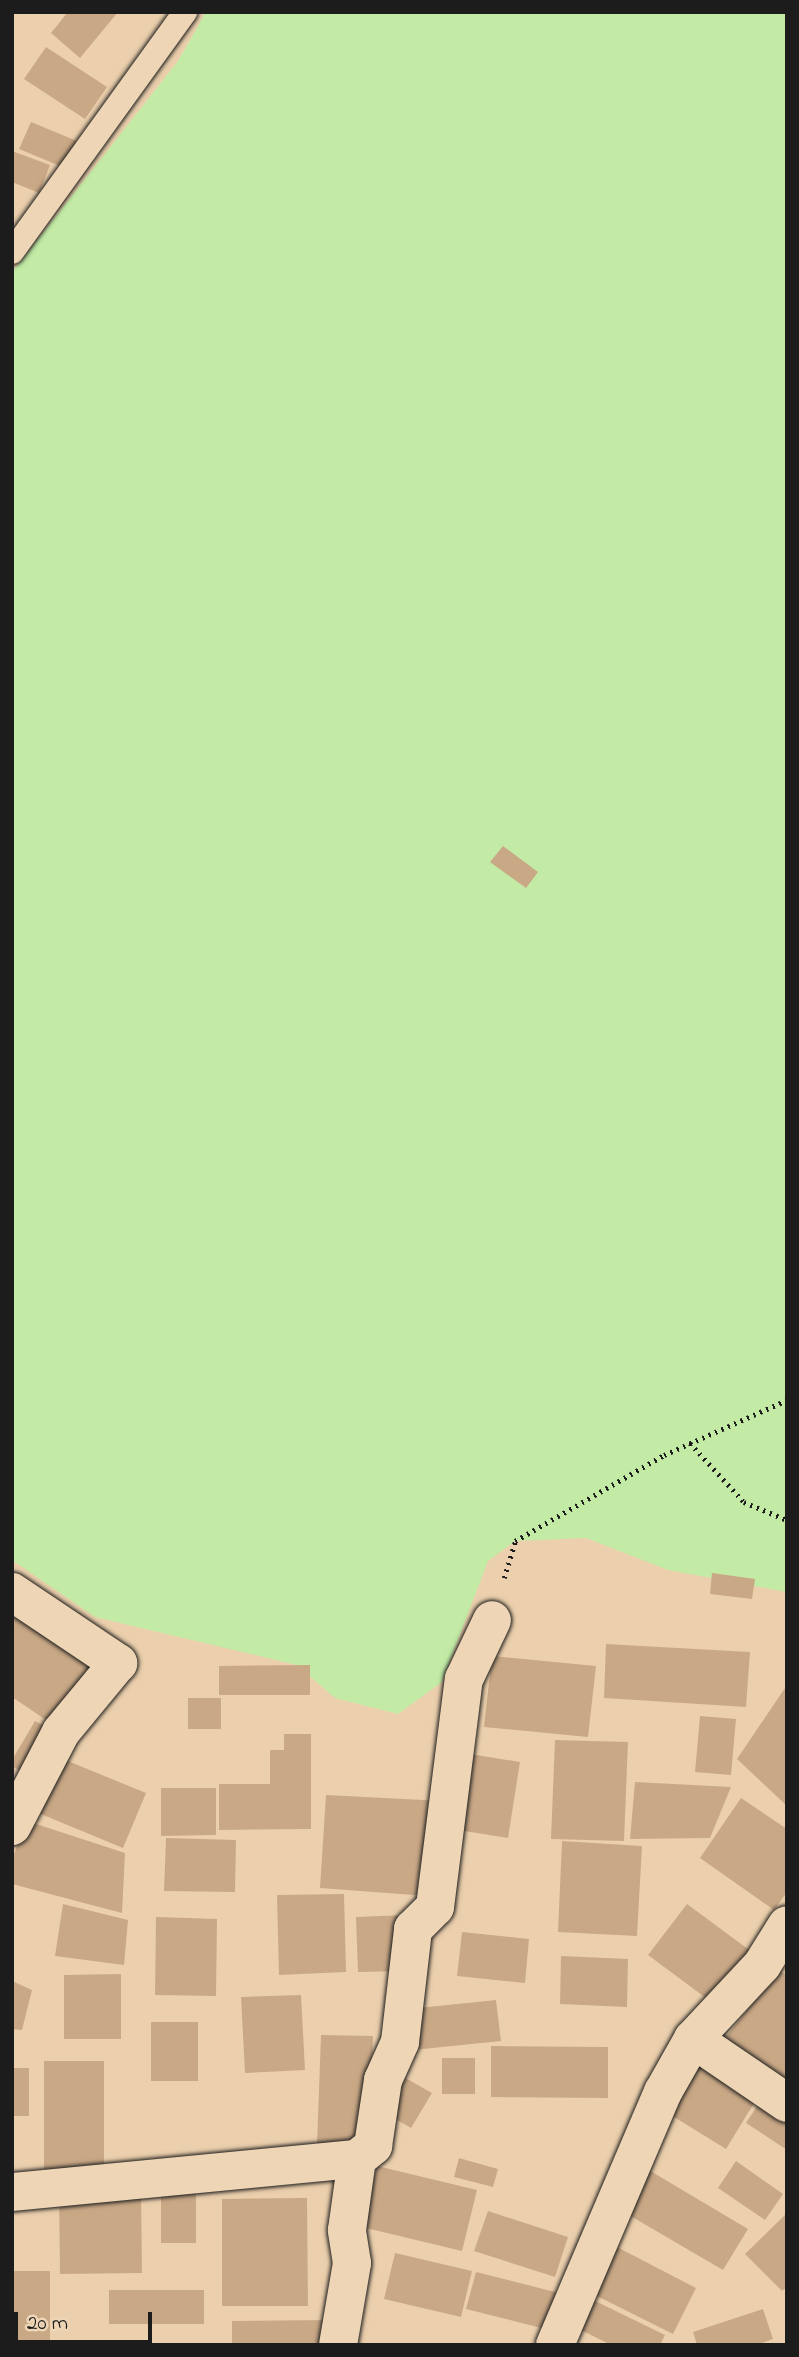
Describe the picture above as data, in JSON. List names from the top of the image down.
{
  "scale_bar": "20 m"
}
